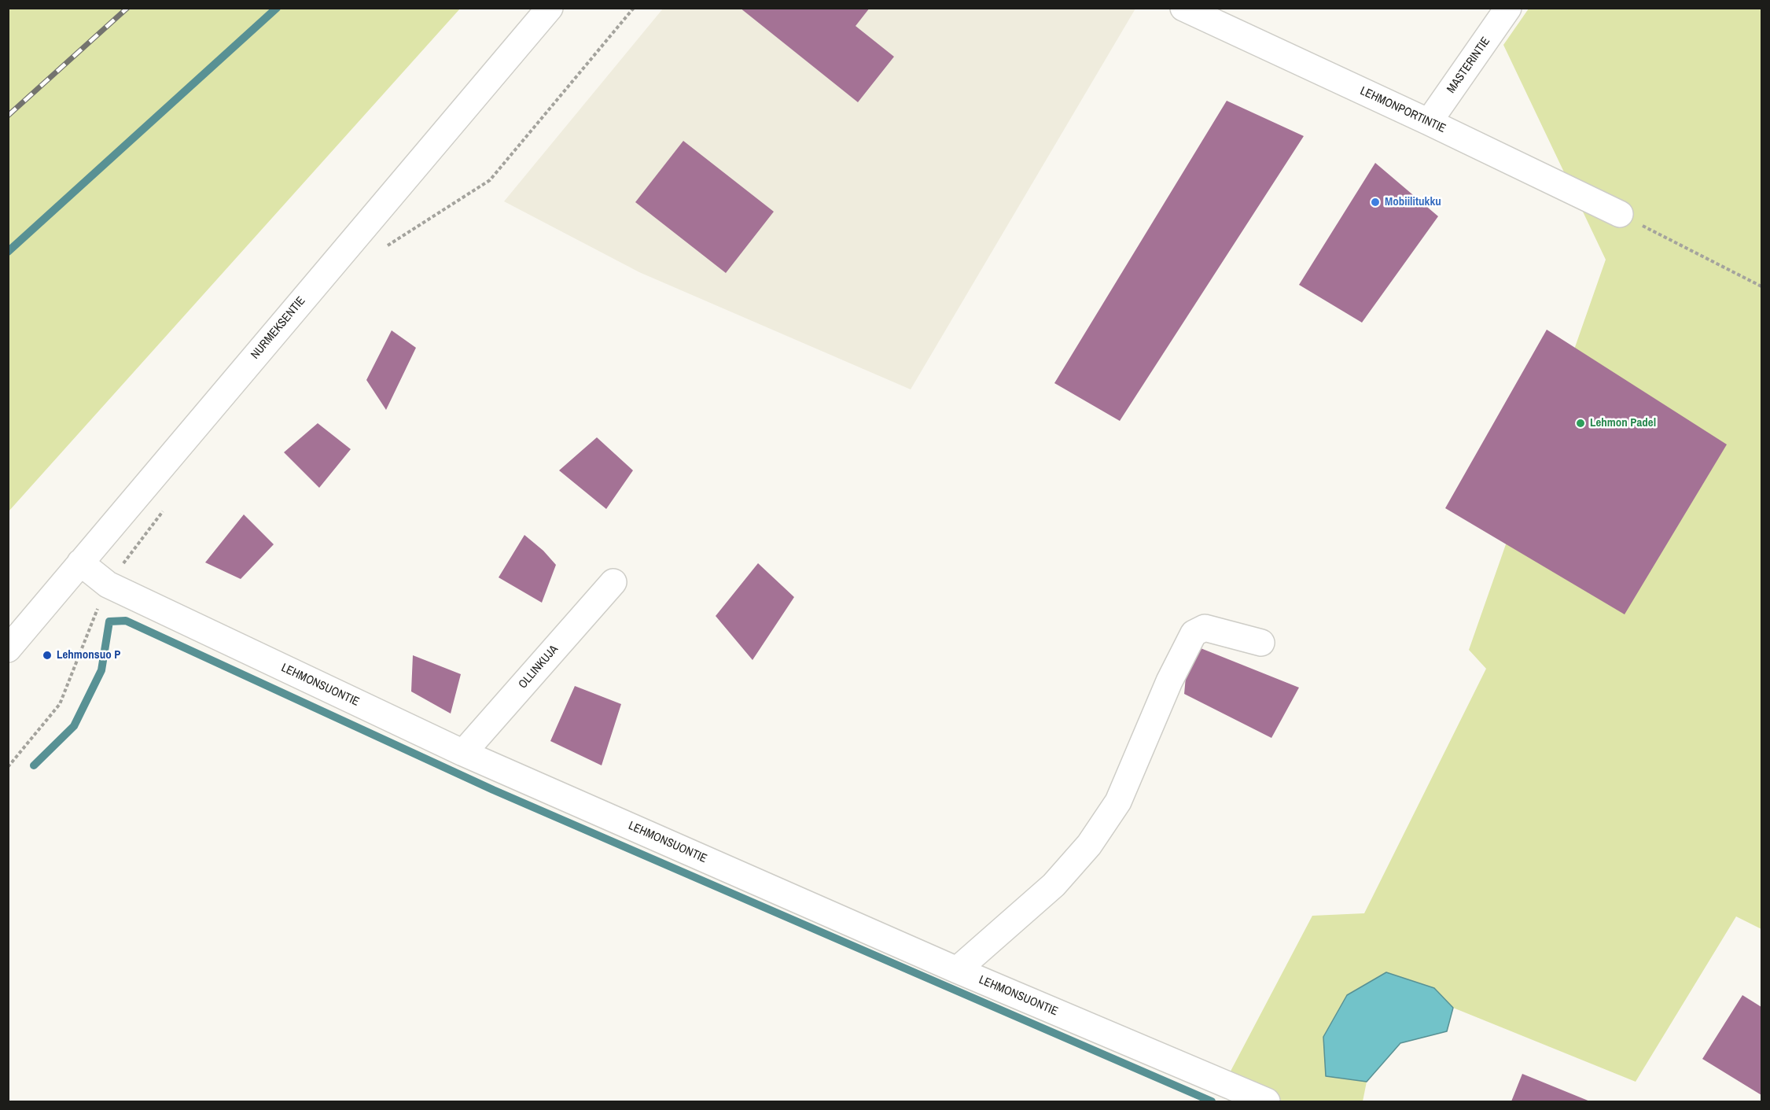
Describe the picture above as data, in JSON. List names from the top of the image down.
{
  "streets": {
    "street": [
      "MASTERINTIE",
      "LEHMONPORTINTIE",
      "NURMEKSENTIE",
      "OLLINKUJA",
      "LEHMONSUONTIE"
    ]
  },
  "crossings": [
    ["MASTERINTIE", "LEHMONPORTINTIE"],
    ["NURMEKSENTIE", "LEHMONSUONTIE"],
    ["OLLINKUJA", "LEHMONSUONTIE"]
  ],
  "places": ["Mobiilitukku", "Lehmon Padel", "Lehmonsuo P"]
}
